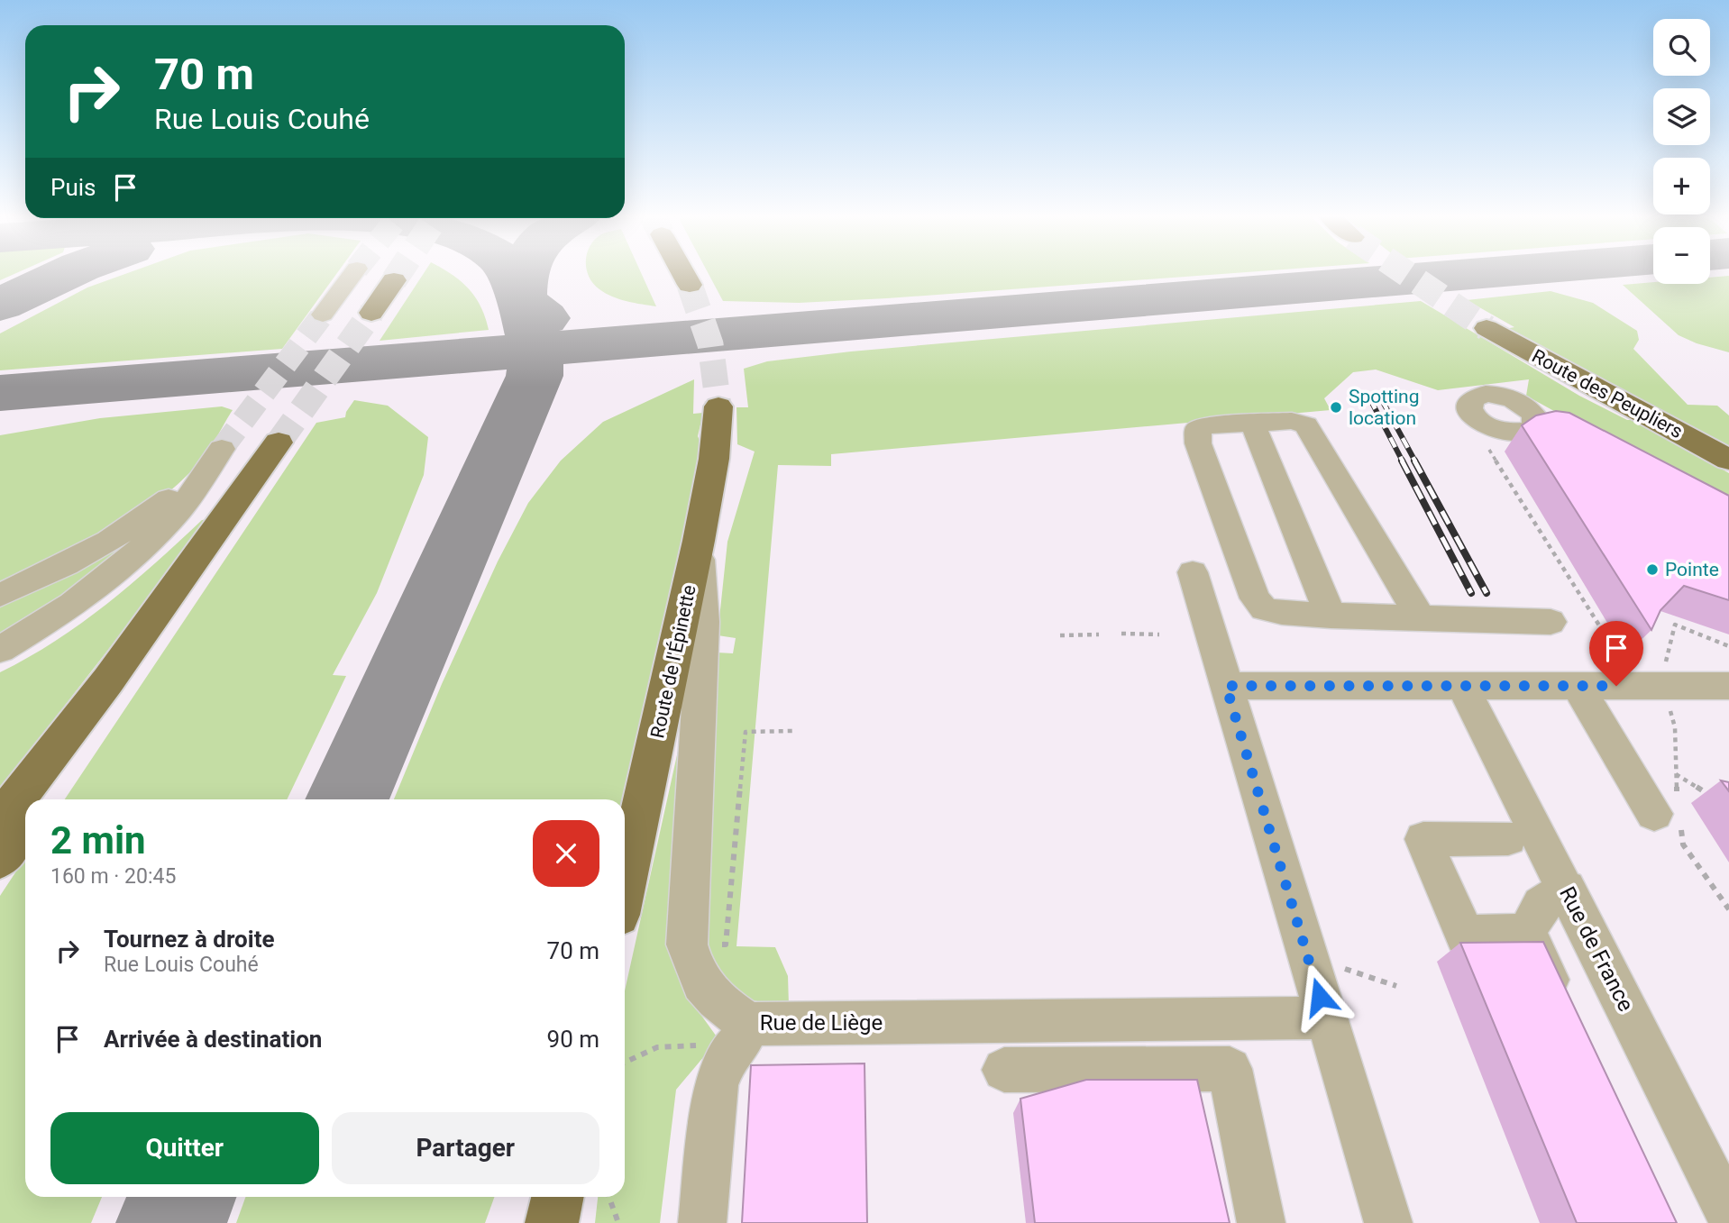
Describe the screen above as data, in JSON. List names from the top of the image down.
{
  "streets": {
    "main road": ["Route des Peupliers", "Route de l'Épinette"],
    "street": ["Rue de France", "Rue de Liège"]
  },
  "crossings": [
    ["Route de l'Épinette", "Rue de Liège"]
  ],
  "places": ["Spotting location", "Pointe"],
  "page": {
    "map_buttons": ["+", "−"],
    "turn": ["70 m", "Rue Louis Couhé"],
    "then": "Puis",
    "heading": ["2 min", "160 m · 20:45"],
    "list": [
      {
        "name": "Tournez à droite",
        "note": "Rue Louis Couhé",
        "value": "70 m"
      },
      {
        "name": "Arrivée à destination",
        "value": "90 m"
      }
    ],
    "buttons": ["Quitter", "Partager"]
  }
}
